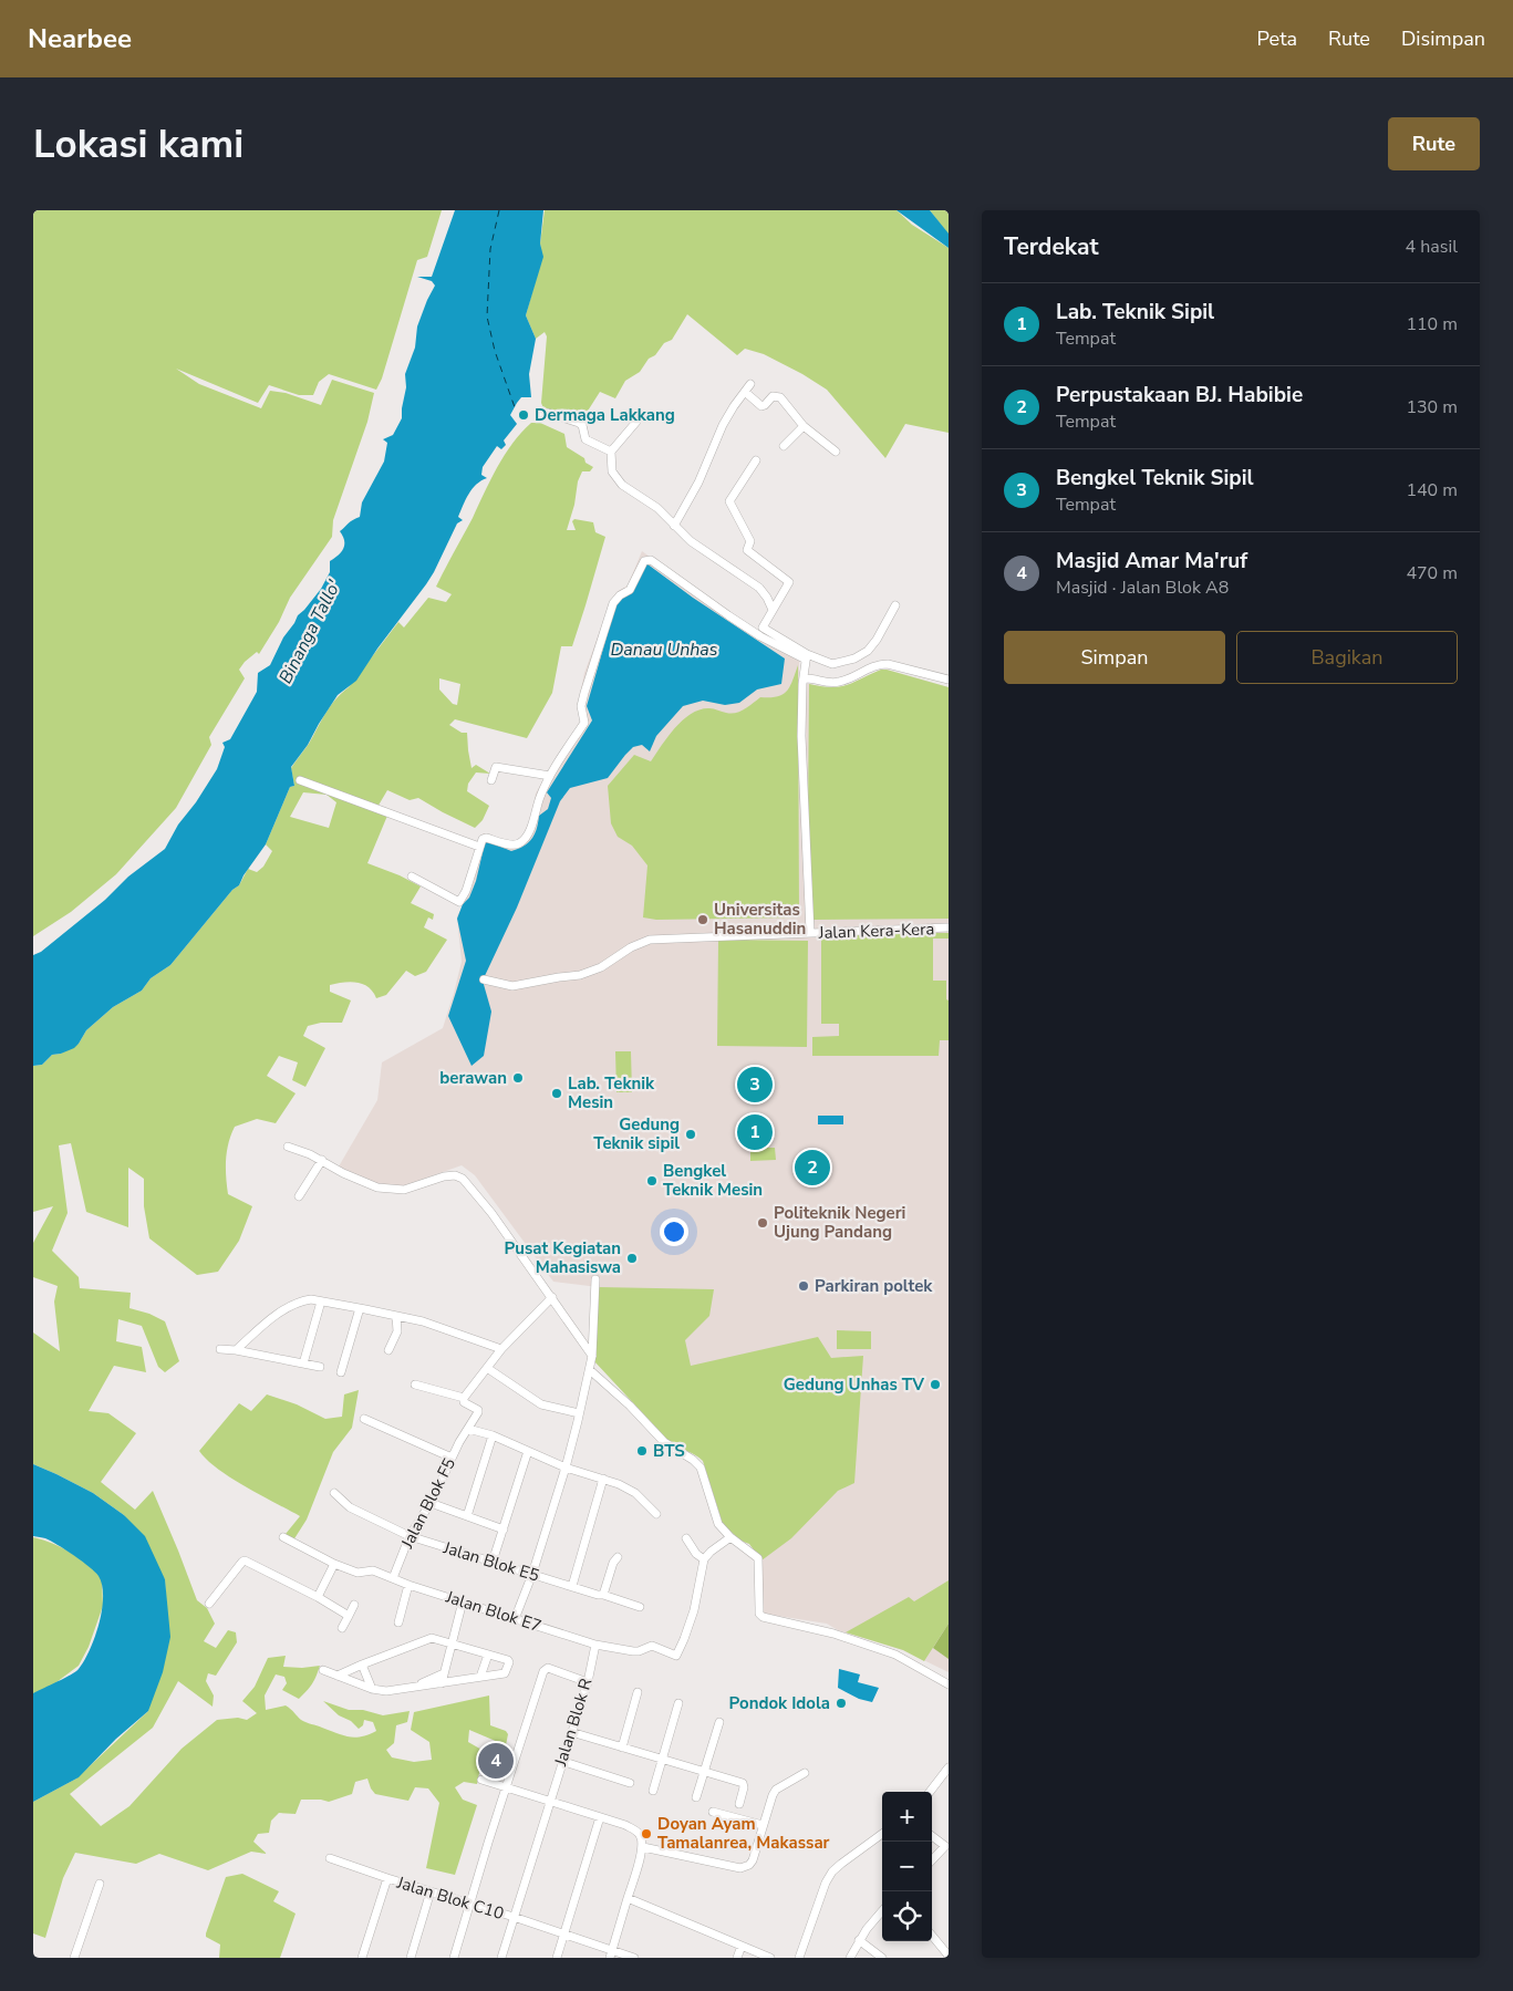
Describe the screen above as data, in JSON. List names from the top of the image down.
{
  "streets": {
    "street": [
      "Jalan Kera-Kera",
      "Jalan Blok F5",
      "Jalan Blok E5",
      "Jalan Blok E7",
      "Jalan Blok R",
      "Jalan Blok C10"
    ]
  },
  "crossings": [
    ["Jalan Blok F5", "Jalan Blok E5"],
    ["Jalan Blok F5", "Jalan Blok E7"],
    ["Jalan Blok E7", "Jalan Blok R"],
    ["Jalan Blok R", "Jalan Blok C10"]
  ],
  "water": ["Binanga Tallo'", "Danau Unhas"],
  "places": [
    "Dermaga Lakkang",
    "Universitas Hasanuddin",
    "berawan",
    "Lab. Teknik Mesin",
    "Gedung Teknik sipil",
    "Bengkel Teknik Mesin",
    "Politeknik Negeri Ujung Pandang",
    "Pusat Kegiatan Mahasiswa",
    "Parkiran poltek",
    "Gedung Unhas TV",
    "BTS",
    "Pondok Idola",
    "Doyan Ayam Tamalanrea, Makassar"
  ],
  "page": {
    "header": "Nearbee",
    "nav": ["Peta", "Rute", "Disimpan"],
    "buttons": [
      "Rute",
      ["Simpan", "Bagikan"]
    ],
    "title": "Lokasi kami",
    "heading": ["Terdekat", "4 hasil"],
    "list": [
      {
        "mark": "1",
        "name": "Lab. Teknik Sipil",
        "note": "Tempat",
        "value": "110 m"
      },
      {
        "mark": "2",
        "name": "Perpustakaan BJ. Habibie",
        "note": "Tempat",
        "value": "130 m"
      },
      {
        "mark": "3",
        "name": "Bengkel Teknik Sipil",
        "note": "Tempat",
        "value": "140 m"
      },
      {
        "mark": "4",
        "name": "Masjid Amar Ma'ruf",
        "note": "Masjid · Jalan Blok A8",
        "value": "470 m"
      }
    ],
    "pins": [
      "3",
      "1",
      "2",
      "4"
    ],
    "map_buttons": ["+", "−"]
  }
}
